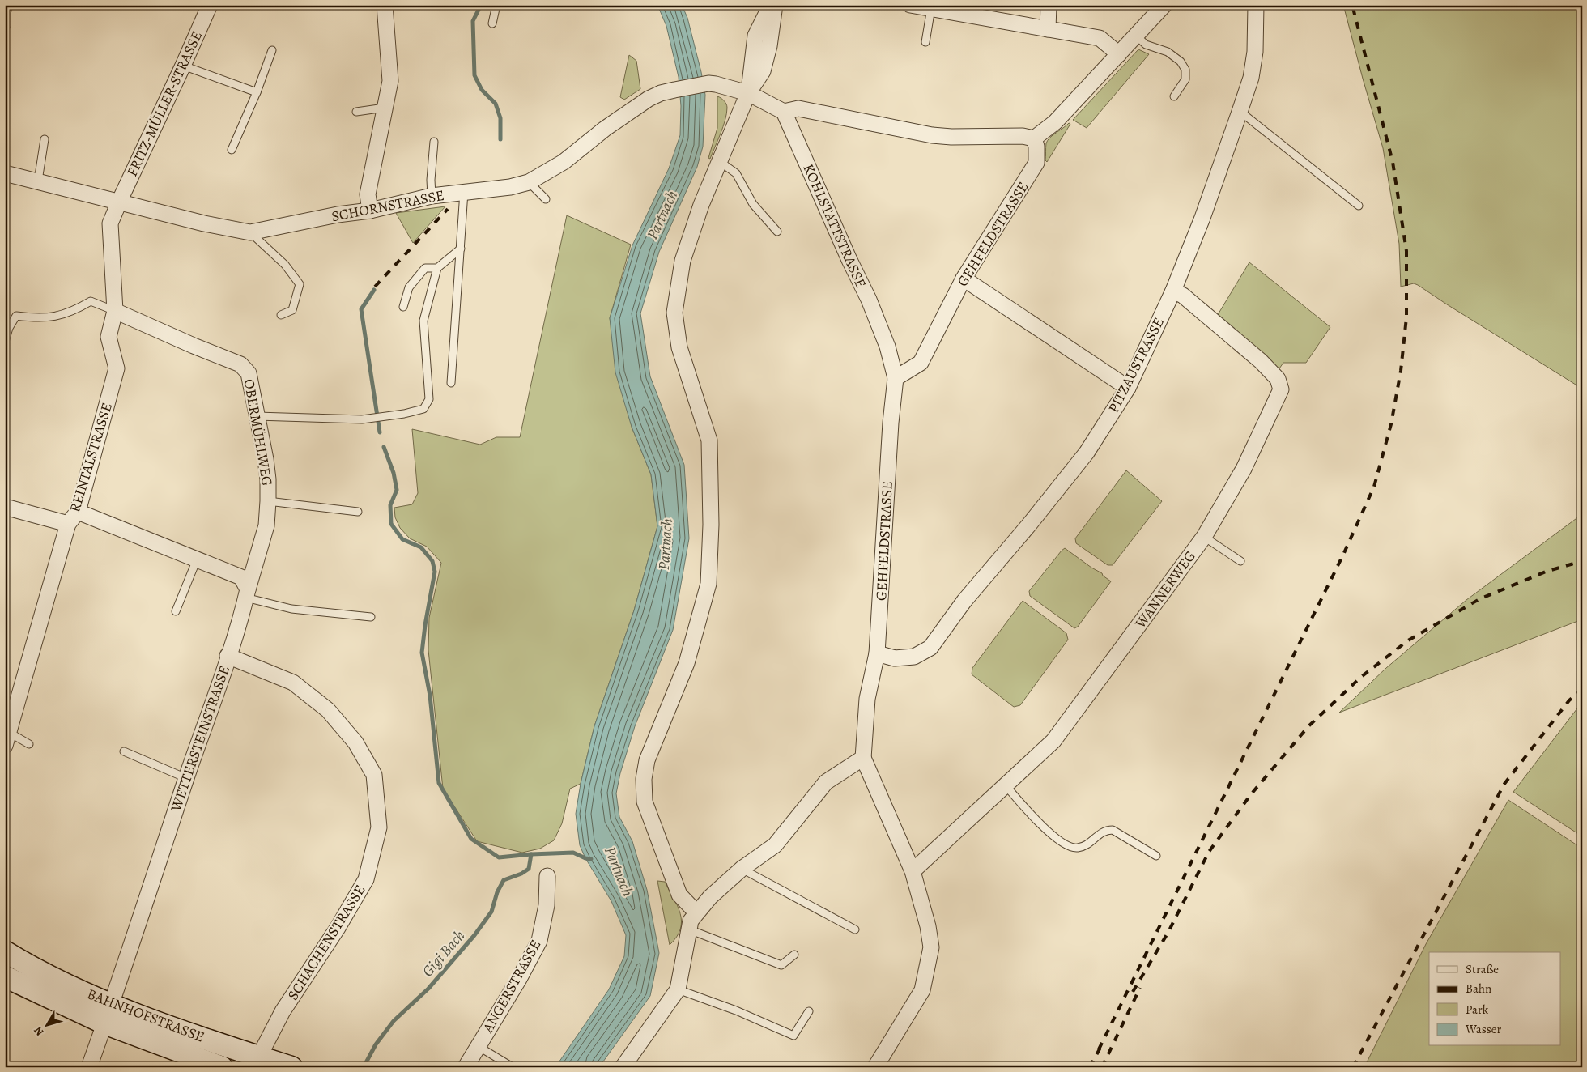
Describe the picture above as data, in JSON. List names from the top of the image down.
{
  "streets": {
    "main road": ["BAHNHOFSTRASSE"],
    "street": [
      "FRITZ-MÜLLER-STRASSE",
      "SCHORNSTRASSE",
      "KOHLSTATTSTRASSE",
      "GEHFELDSTRASSE",
      "PITZAUSTRASSE",
      "OBERMÜHLWEG",
      "REINTALSTRASSE",
      "WANNERWEG",
      "WETTERSTEINSTRASSE",
      "SCHACHENSTRASSE",
      "ANGERSTRASSE"
    ]
  },
  "crossings": [
    ["FRITZ-MÜLLER-STRASSE", "SCHORNSTRASSE"],
    ["FRITZ-MÜLLER-STRASSE", "REINTALSTRASSE"],
    ["SCHORNSTRASSE", "REINTALSTRASSE"],
    ["KOHLSTATTSTRASSE", "GEHFELDSTRASSE"],
    ["GEHFELDSTRASSE", "PITZAUSTRASSE"],
    ["PITZAUSTRASSE", "WANNERWEG"],
    ["OBERMÜHLWEG", "REINTALSTRASSE"],
    ["OBERMÜHLWEG", "WETTERSTEINSTRASSE"],
    ["WETTERSTEINSTRASSE", "SCHACHENSTRASSE"],
    ["WETTERSTEINSTRASSE", "BAHNHOFSTRASSE"],
    ["SCHACHENSTRASSE", "BAHNHOFSTRASSE"]
  ],
  "water": ["Partnach", "Gigi Bach"],
  "legend": [
    "Straße",
    "Bahn",
    "Park",
    "Wasser"
  ],
  "north": "bottom left"
}
